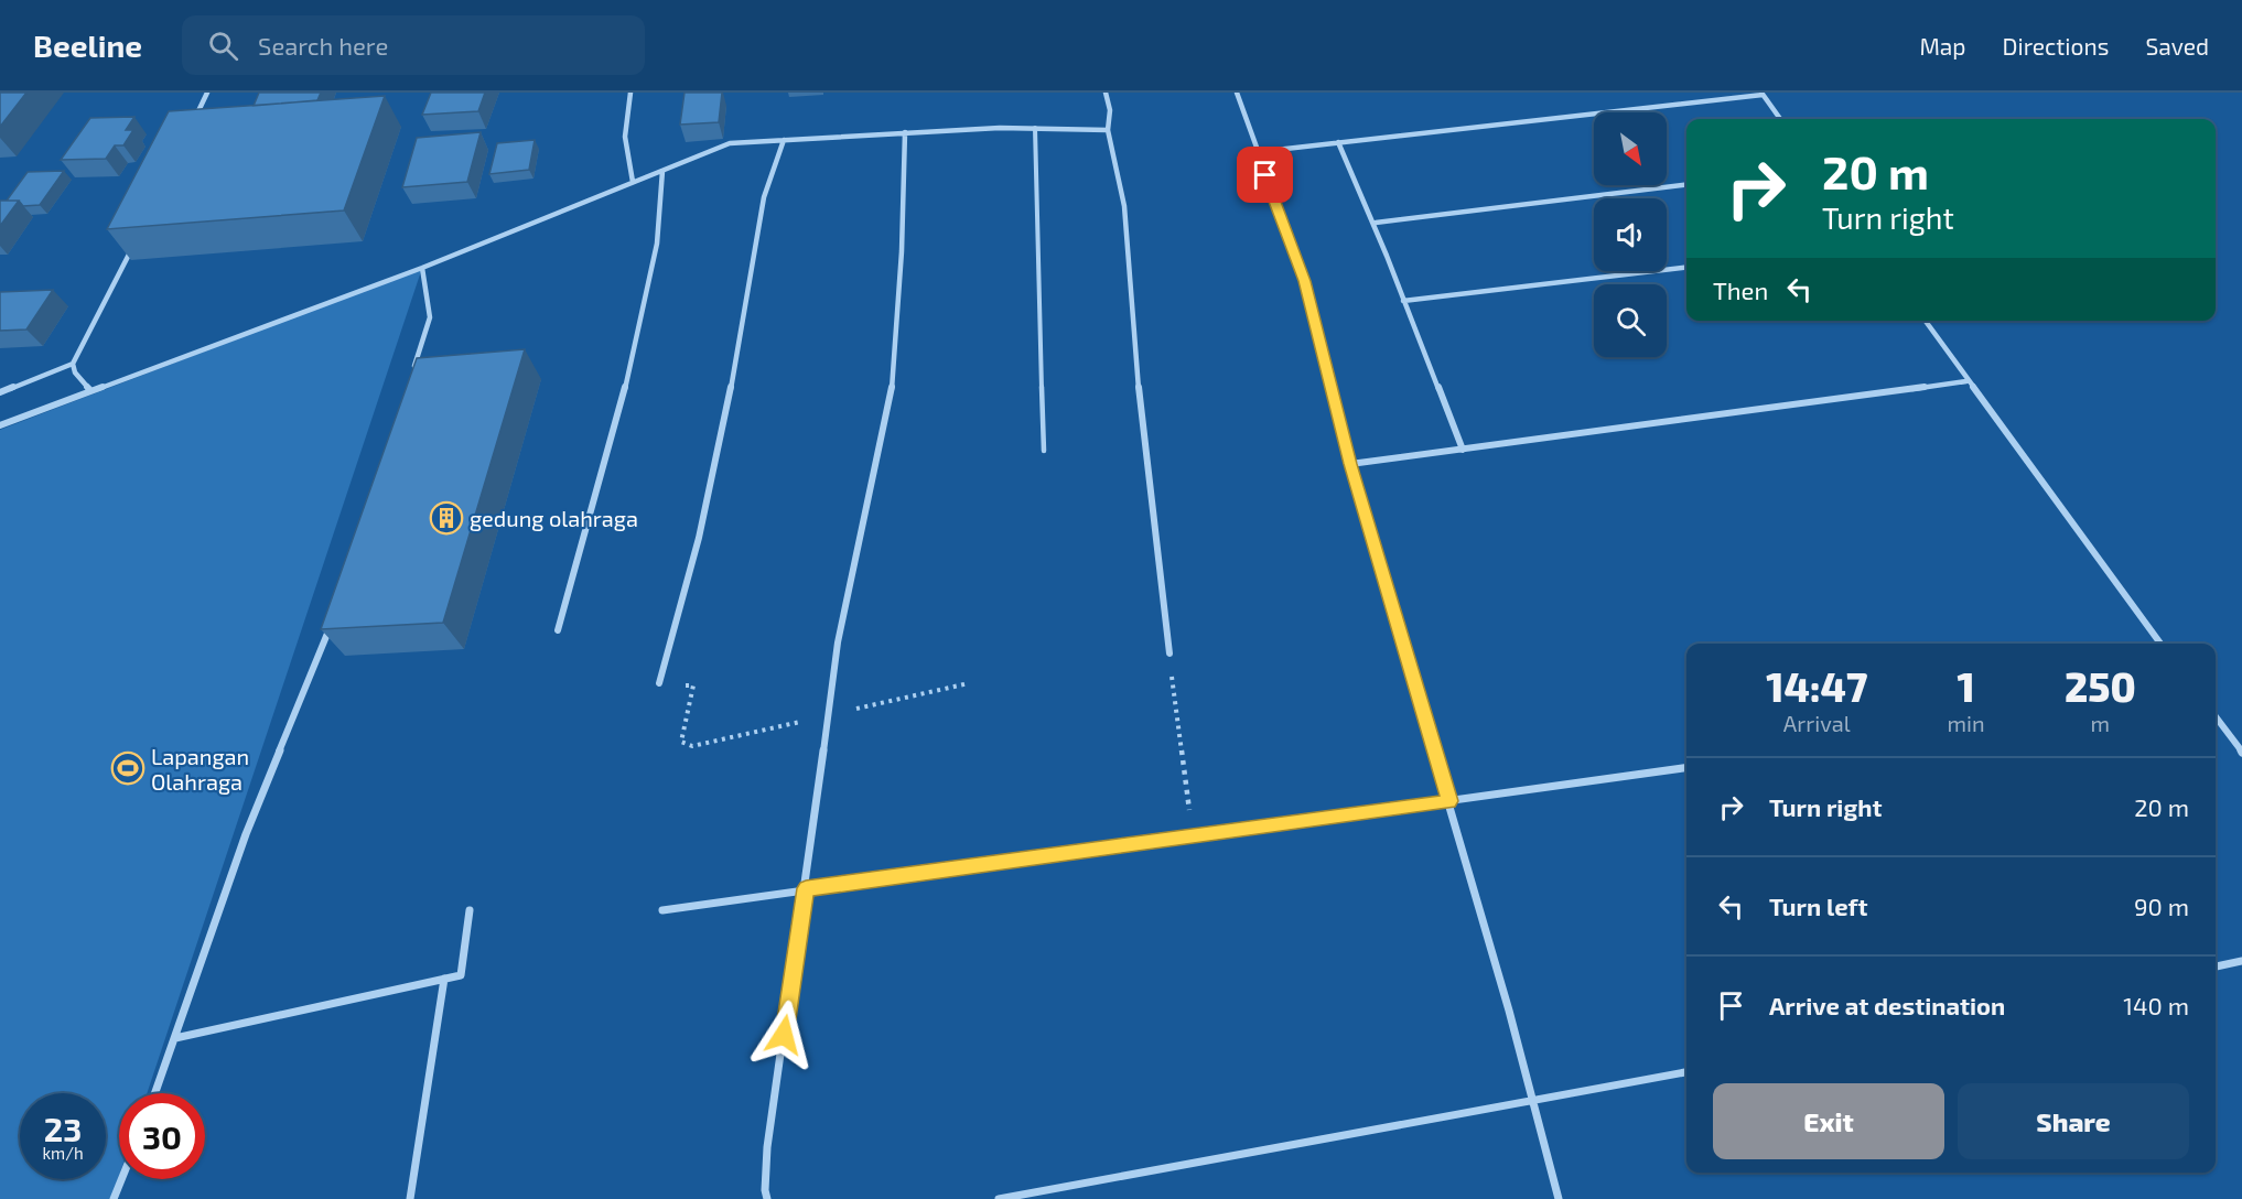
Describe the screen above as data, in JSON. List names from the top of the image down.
{
  "places": {
    "building": ["gedung olahraga"],
    "sports": ["Lapangan Olahraga"]
  },
  "north": "bottom right",
  "page": {
    "header": "Beeline",
    "search": "Search here",
    "nav": ["Map", "Directions", "Saved"],
    "turn": ["20 m", "Turn right"],
    "then": "Then",
    "eta": [
      "14:47",
      "Arrival",
      "1",
      "min",
      "250",
      "m"
    ],
    "list": [
      {
        "name": "Turn right",
        "value": "20 m"
      },
      {
        "name": "Turn left",
        "value": "90 m"
      },
      {
        "name": "Arrive at destination",
        "value": "140 m"
      }
    ],
    "buttons": ["Exit", "Share"],
    "speed": "23 km/h",
    "limit": "30"
  }
}
